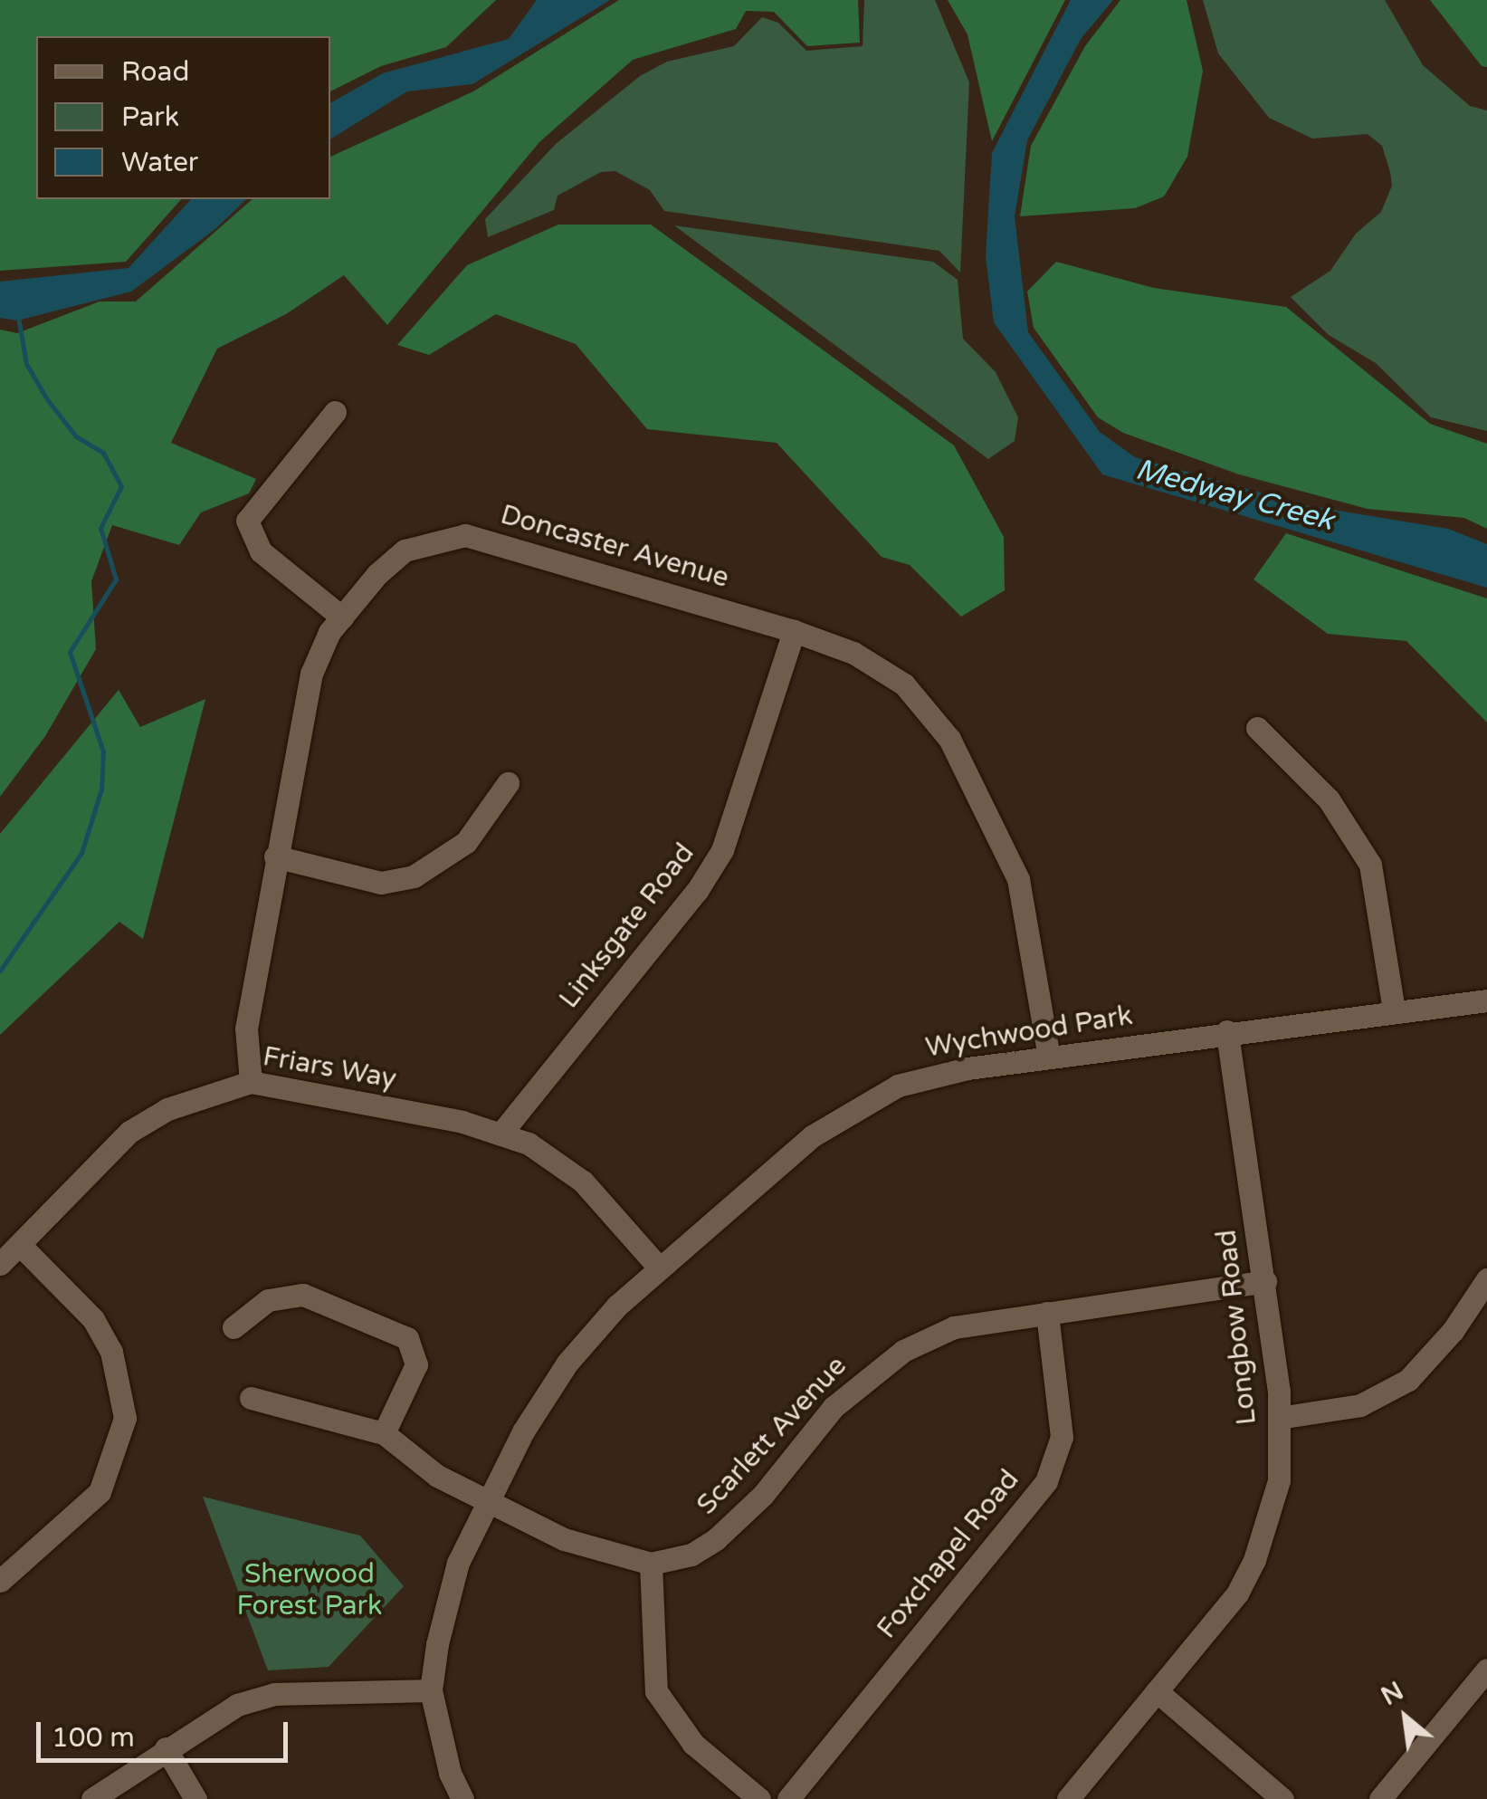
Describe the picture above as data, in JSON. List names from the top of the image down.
{
  "streets": {
    "street": [
      "Doncaster Avenue",
      "Linksgate Road",
      "Wychwood Park",
      "Friars Way",
      "Longbow Road",
      "Scarlett Avenue",
      "Foxchapel Road"
    ]
  },
  "crossings": [
    ["Doncaster Avenue", "Linksgate Road"],
    ["Doncaster Avenue", "Wychwood Park"],
    ["Doncaster Avenue", "Friars Way"],
    ["Linksgate Road", "Friars Way"],
    ["Wychwood Park", "Friars Way"],
    ["Wychwood Park", "Longbow Road"],
    ["Longbow Road", "Scarlett Avenue"],
    ["Scarlett Avenue", "Foxchapel Road"]
  ],
  "water": ["Medway Creek"],
  "parks": ["Sherwood Forest Park"],
  "legend": ["Road", "Park", "Water"],
  "scale_bar": "100 m",
  "north": "top left"
}
